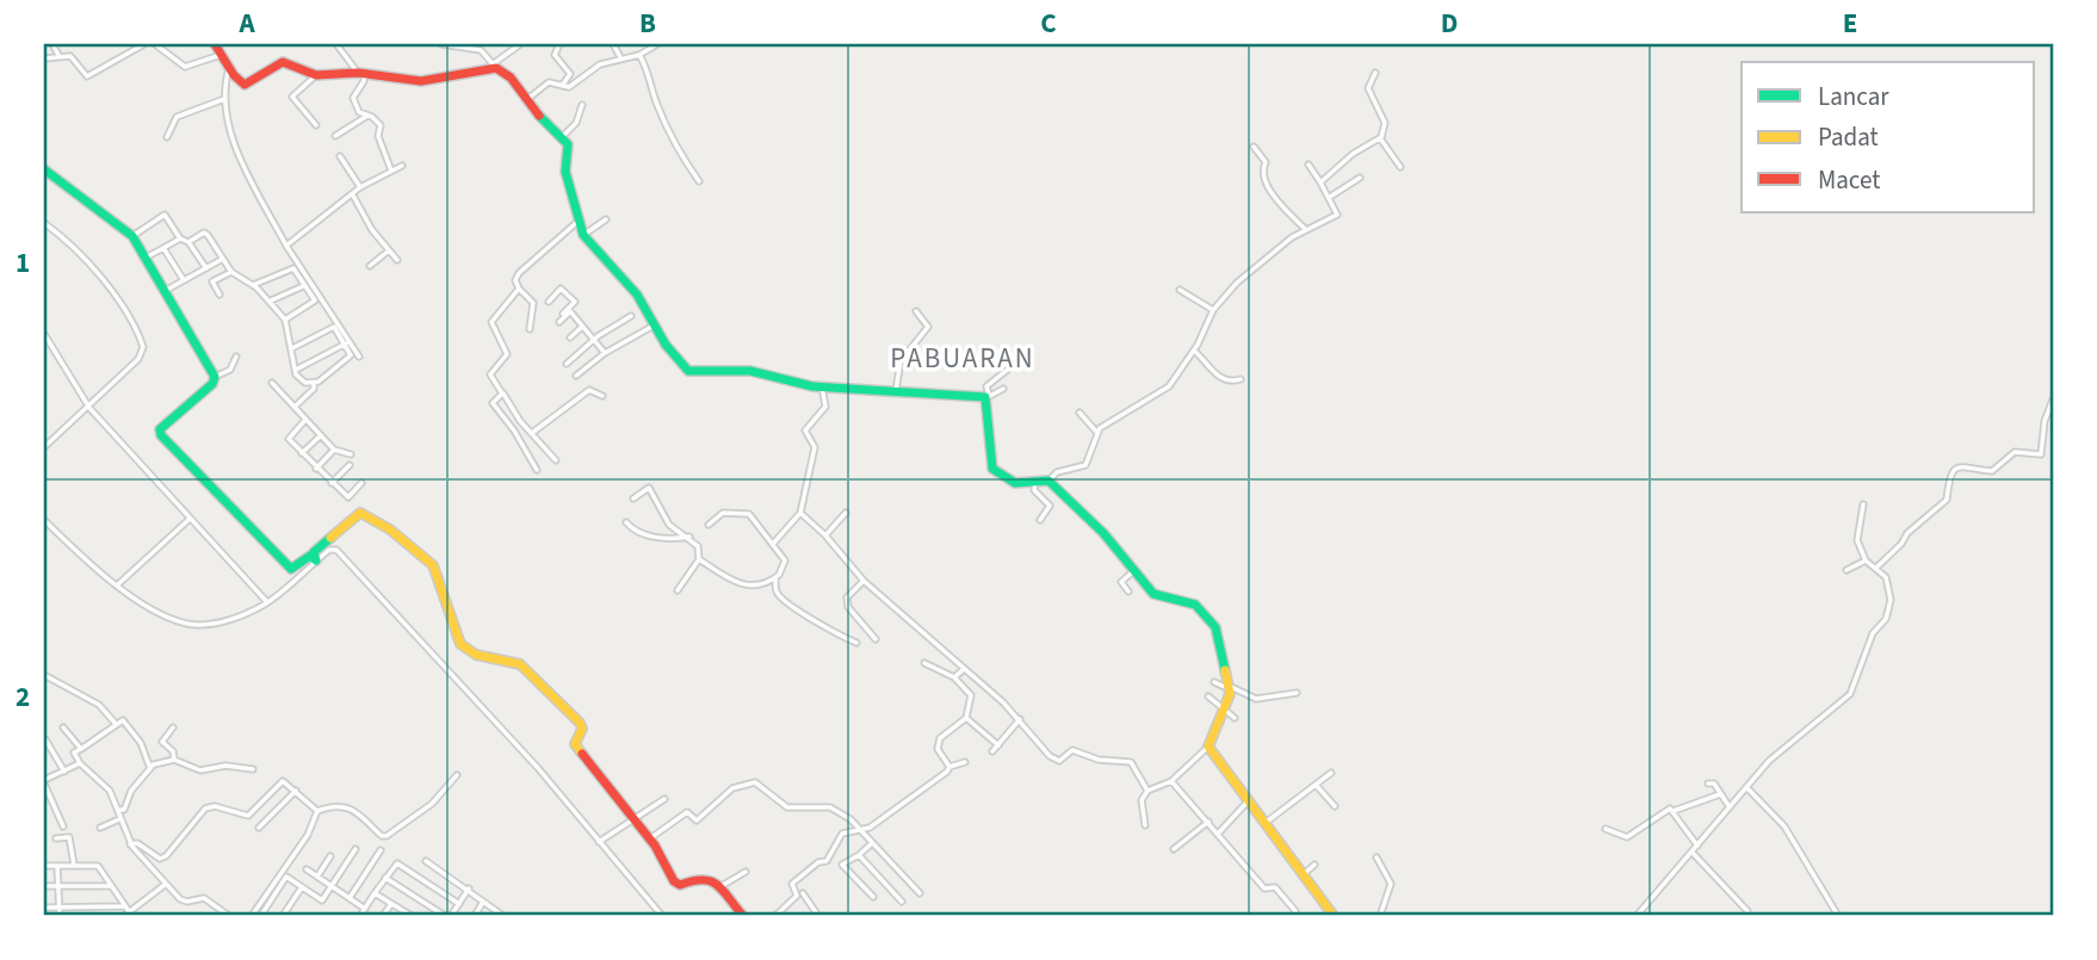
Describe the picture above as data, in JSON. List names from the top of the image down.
{
  "districts": ["PABUARAN"],
  "legend": ["Lancar", "Padat", "Macet"],
  "grid": {
    "columns": [
      "A",
      "B",
      "C",
      "D",
      "E"
    ],
    "rows": ["1", "2"]
  }
}
